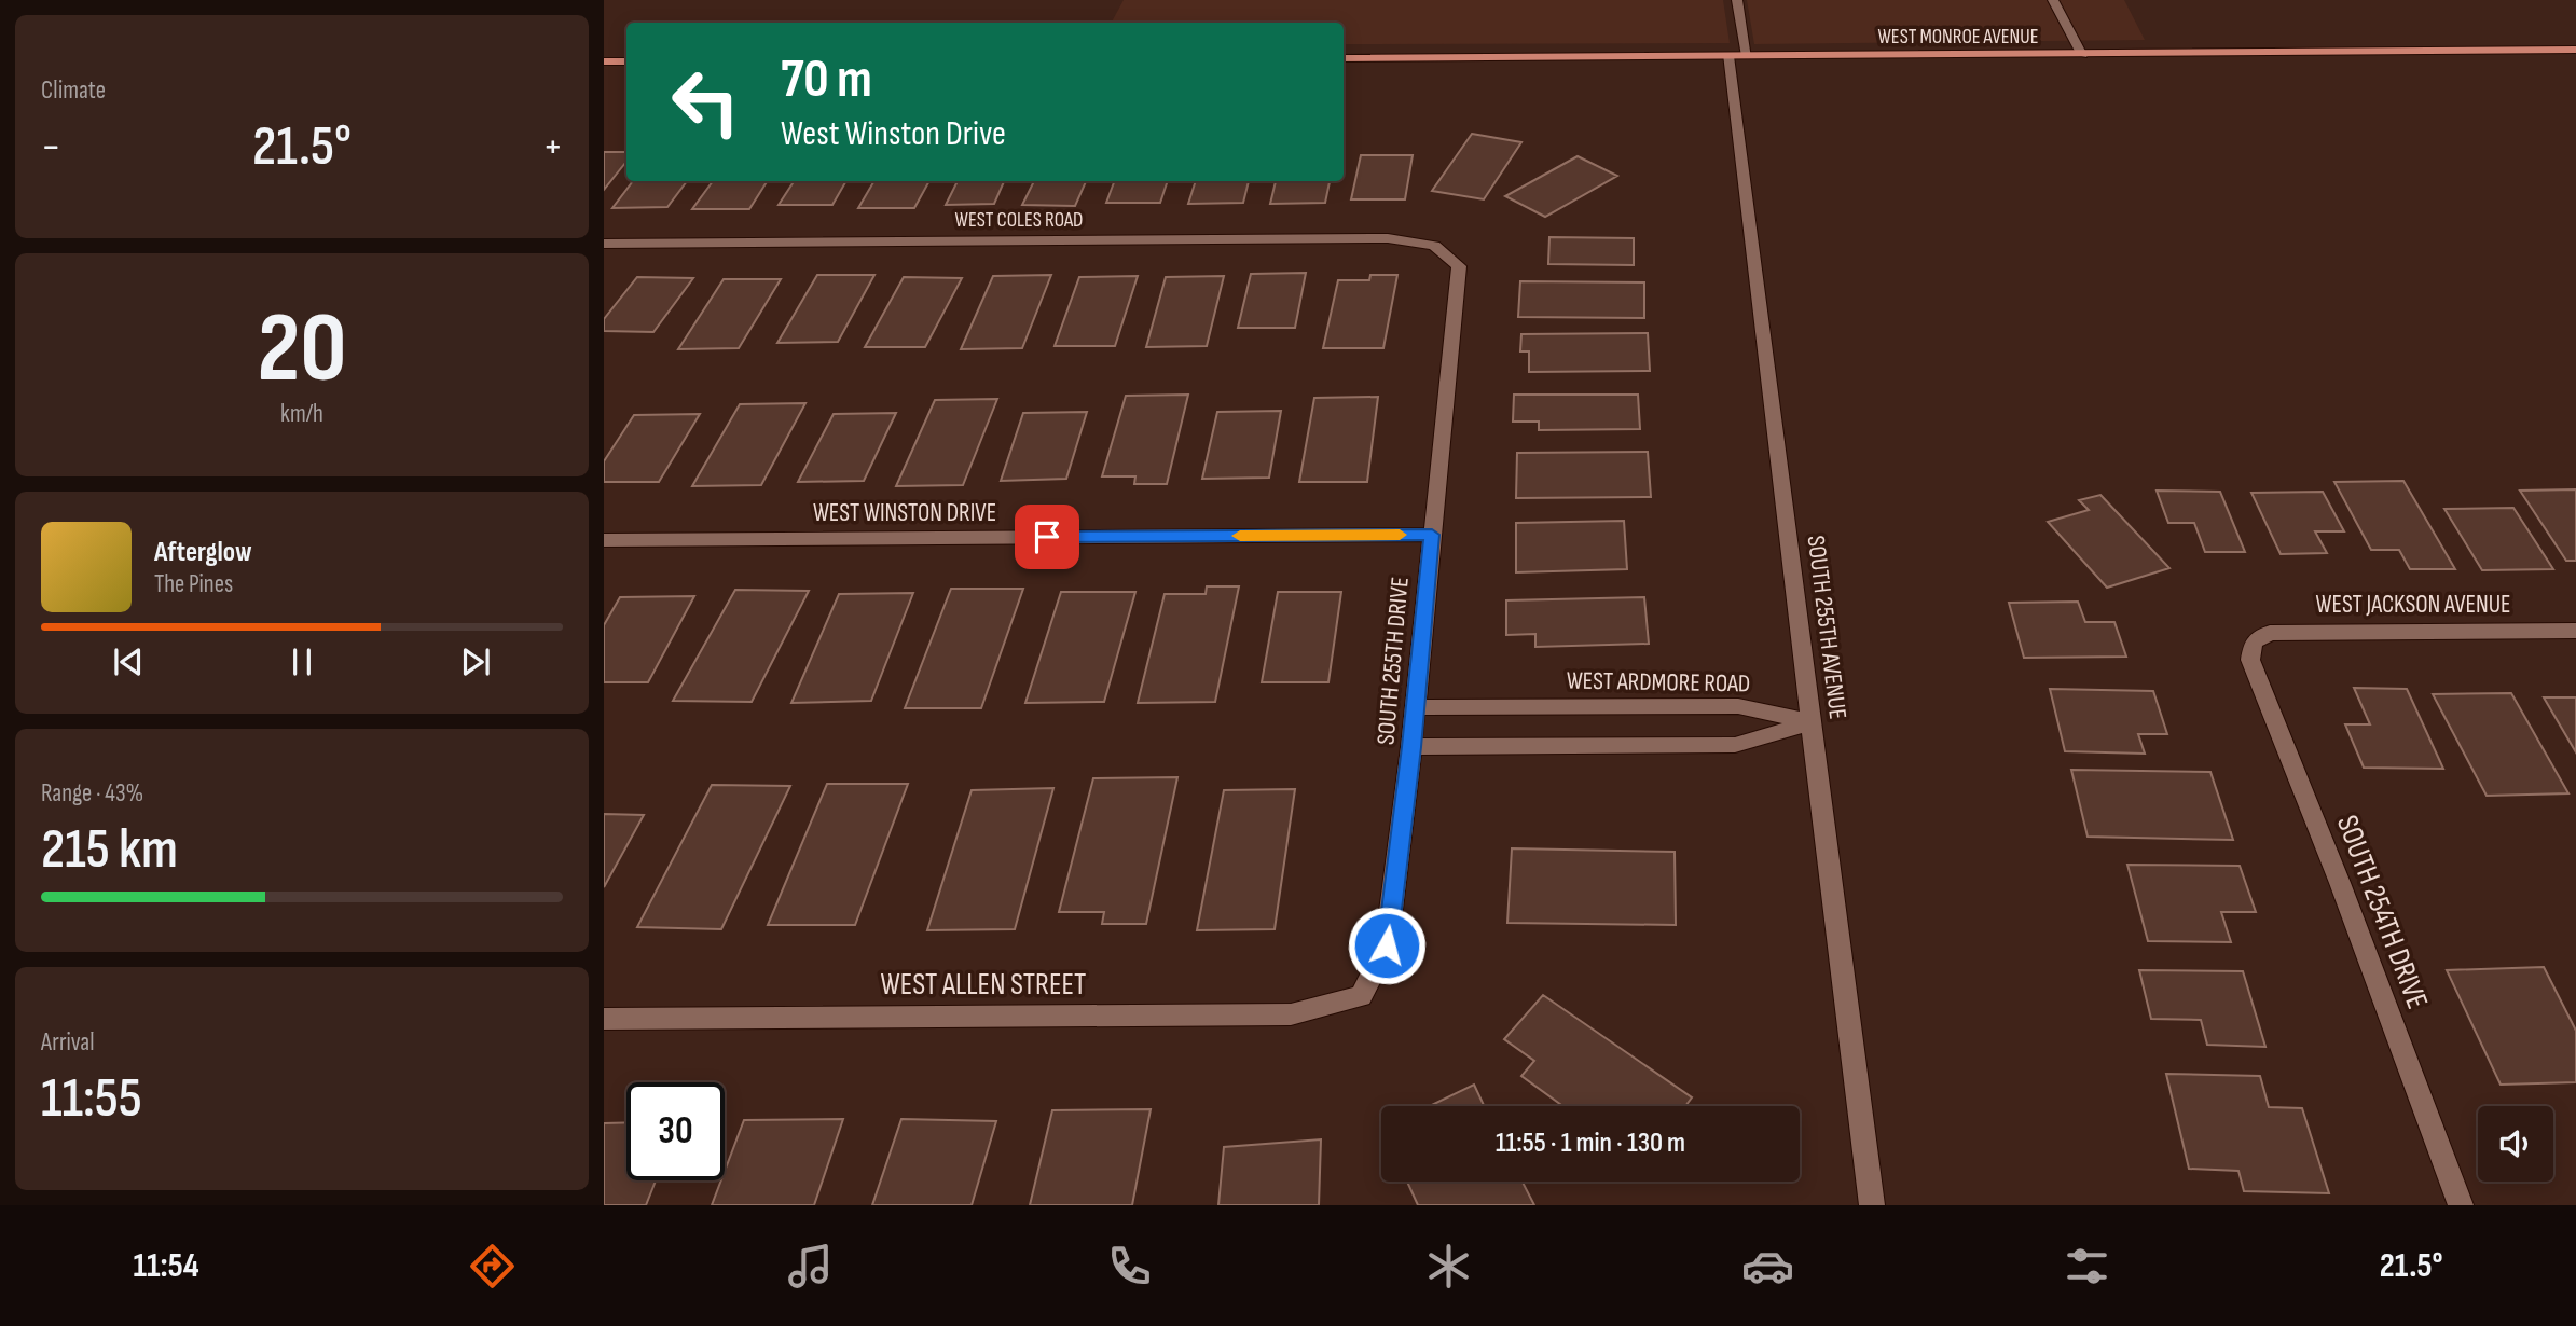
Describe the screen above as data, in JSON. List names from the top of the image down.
{
  "streets": {
    "main road": ["WEST MONROE AVENUE"],
    "street": [
      "WEST COLES ROAD",
      "WEST WINSTON DRIVE",
      "WEST JACKSON AVENUE",
      "SOUTH 255TH AVENUE",
      "SOUTH 255TH DRIVE",
      "WEST ARDMORE ROAD",
      "SOUTH 254TH DRIVE",
      "WEST ALLEN STREET"
    ]
  },
  "crossings": [
    ["WEST MONROE AVENUE", "SOUTH 255TH AVENUE"],
    ["WEST COLES ROAD", "SOUTH 255TH DRIVE"],
    ["WEST WINSTON DRIVE", "SOUTH 255TH DRIVE"],
    ["WEST JACKSON AVENUE", "SOUTH 254TH DRIVE"],
    ["SOUTH 255TH AVENUE", "WEST ARDMORE ROAD"],
    ["SOUTH 255TH DRIVE", "WEST ARDMORE ROAD"],
    ["SOUTH 255TH DRIVE", "WEST ALLEN STREET"]
  ],
  "page": {
    "tile": [
      "Climate",
      ["20", "km/h"],
      ["Range · 43%", "215 km"],
      ["Arrival", "11:55"]
    ],
    "turn": ["70 m", "West Winston Drive"],
    "heat": ["−", "21.5°", "+"],
    "song": ["Afterglow", "The Pines"],
    "limit": "30",
    "trip": "11:55 · 1 min · 130 m",
    "tabs": ["11:54", "21.5°"]
  }
}
